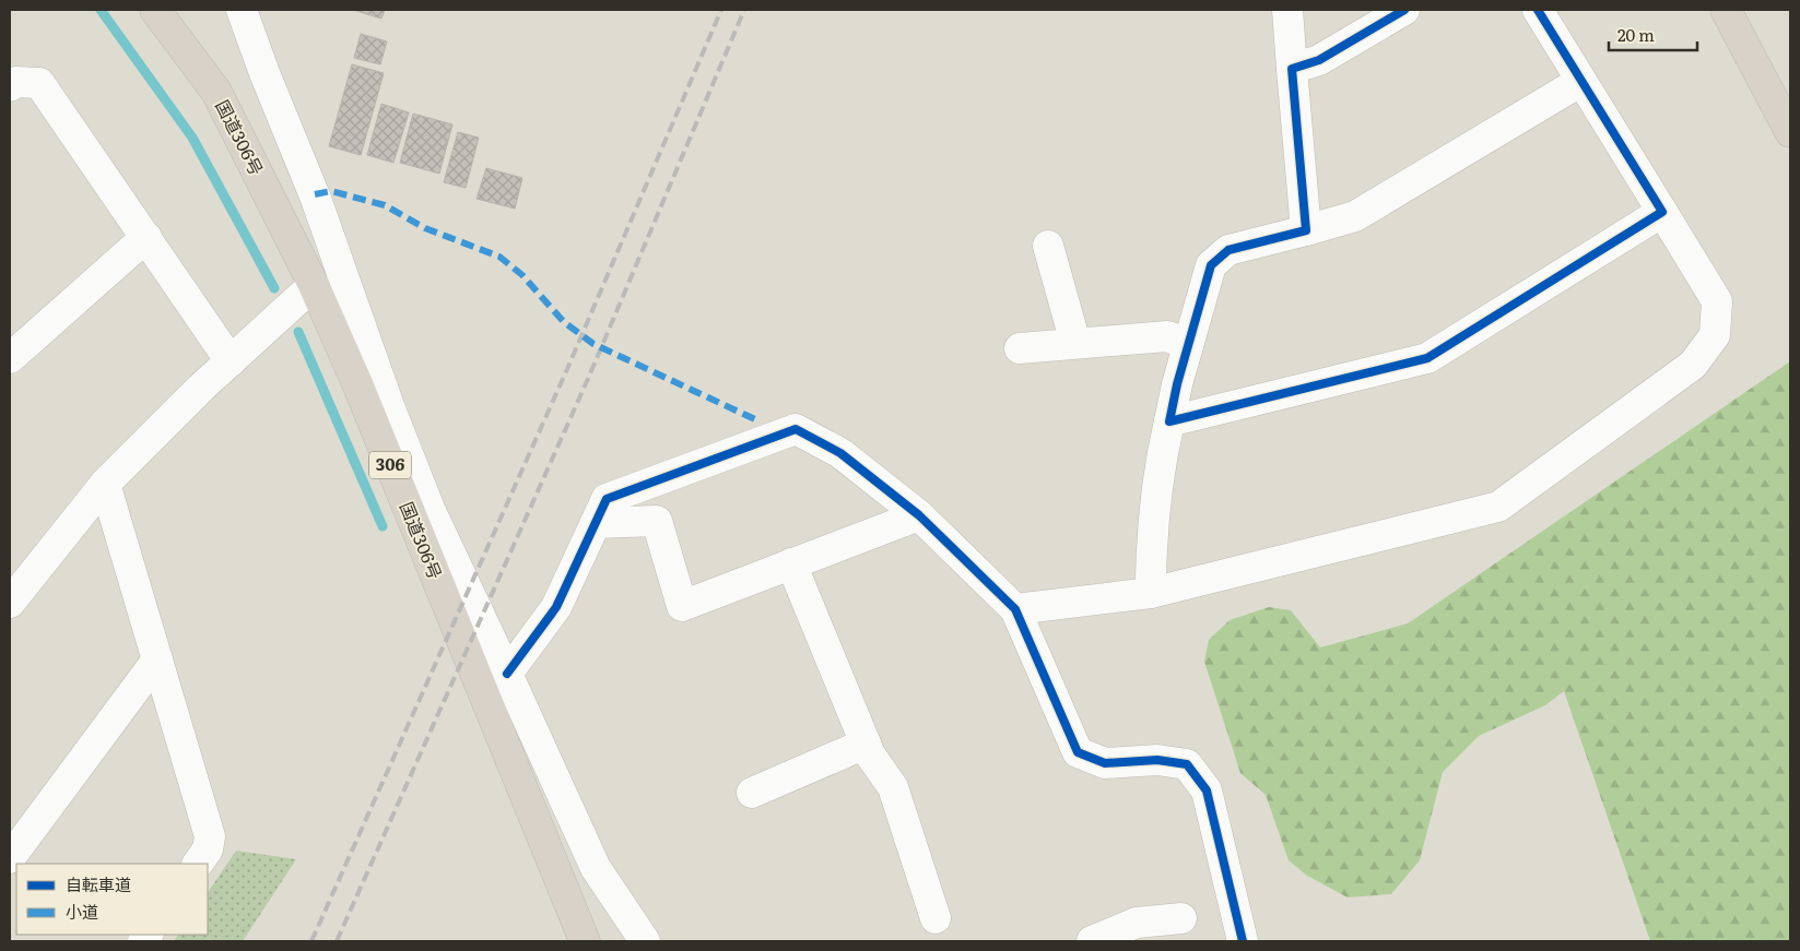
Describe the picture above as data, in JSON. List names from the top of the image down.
{
  "streets": {
    "highway": ["国道306号", "306"]
  },
  "legend": ["自転車道", "小道"],
  "scale_bar": "20 m"
}
